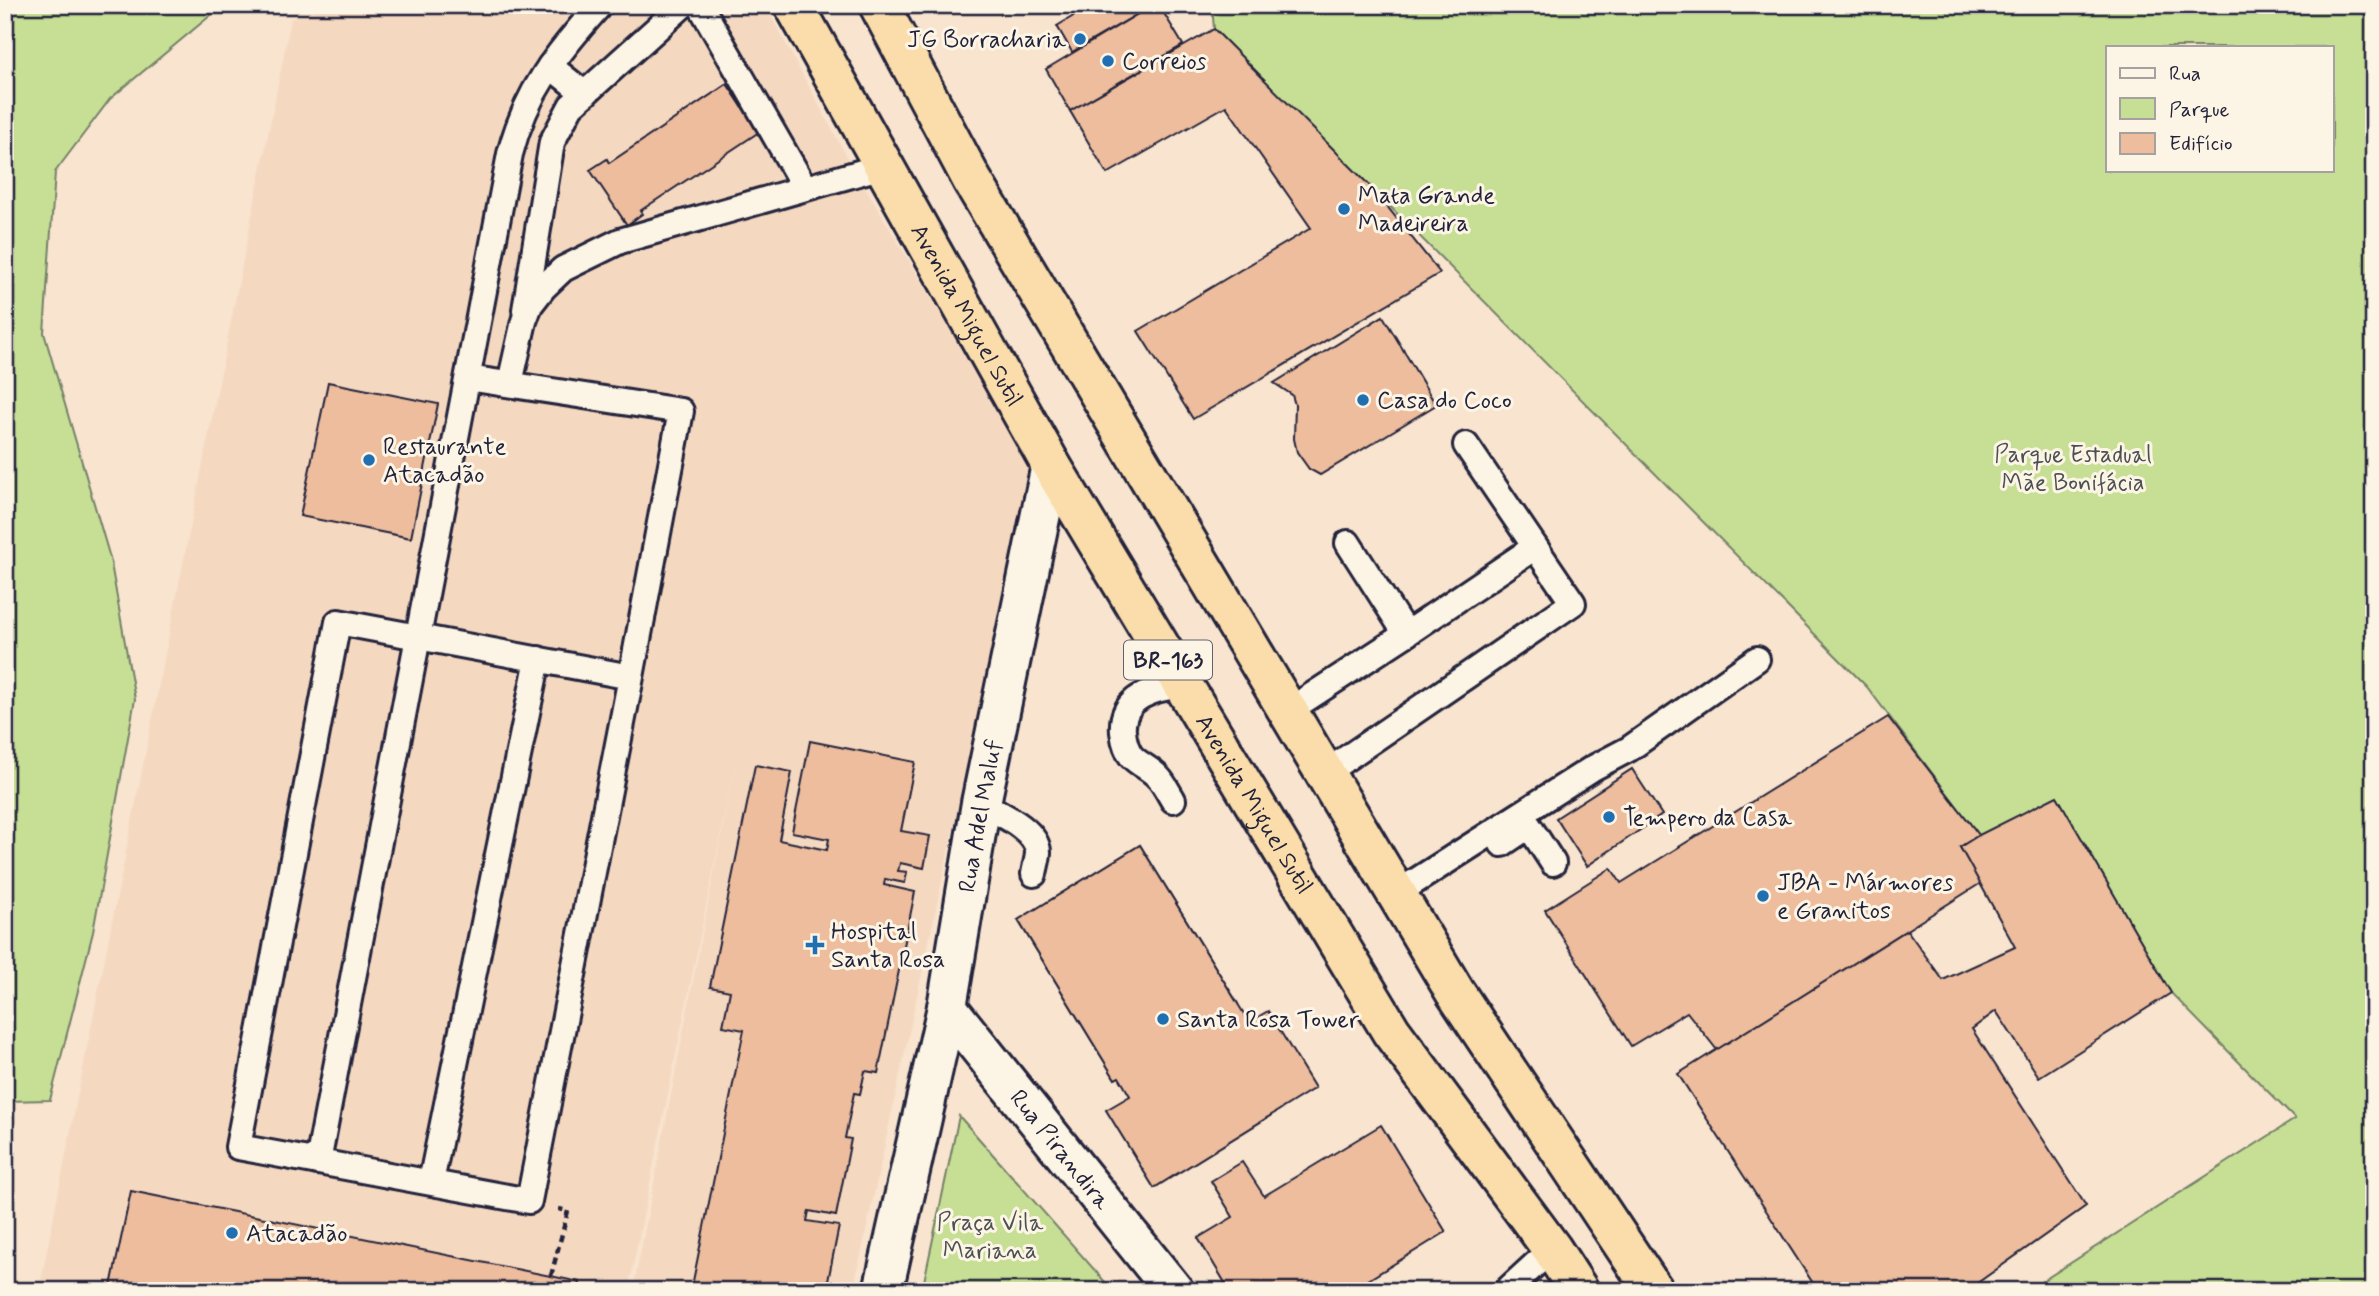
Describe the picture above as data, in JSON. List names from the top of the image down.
{
  "streets": {
    "highway": ["Avenida Miguel Sutil", "BR-163"],
    "street": ["Rua Adel Maluf", "Rua Pirandira"]
  },
  "crossings": [
    ["Avenida Miguel Sutil", "Rua Adel Maluf"],
    ["Rua Adel Maluf", "Rua Pirandira"]
  ],
  "parks": ["Parque Estadual Mãe Bonifácia", "Praça Vila Mariana"],
  "places": {
    "other": [
      "JG Borracharia",
      "Correios",
      "Mata Grande Madeireira",
      "Casa do Coco",
      "Restaurante Atacadão",
      "Tempero da Casa",
      "JBA - Mármores e Granitos",
      "Santa Rosa Tower",
      "Atacadão"
    ],
    "health": ["Hospital Santa Rosa"]
  },
  "legend": ["Rua", "Parque", "Edifício"]
}
